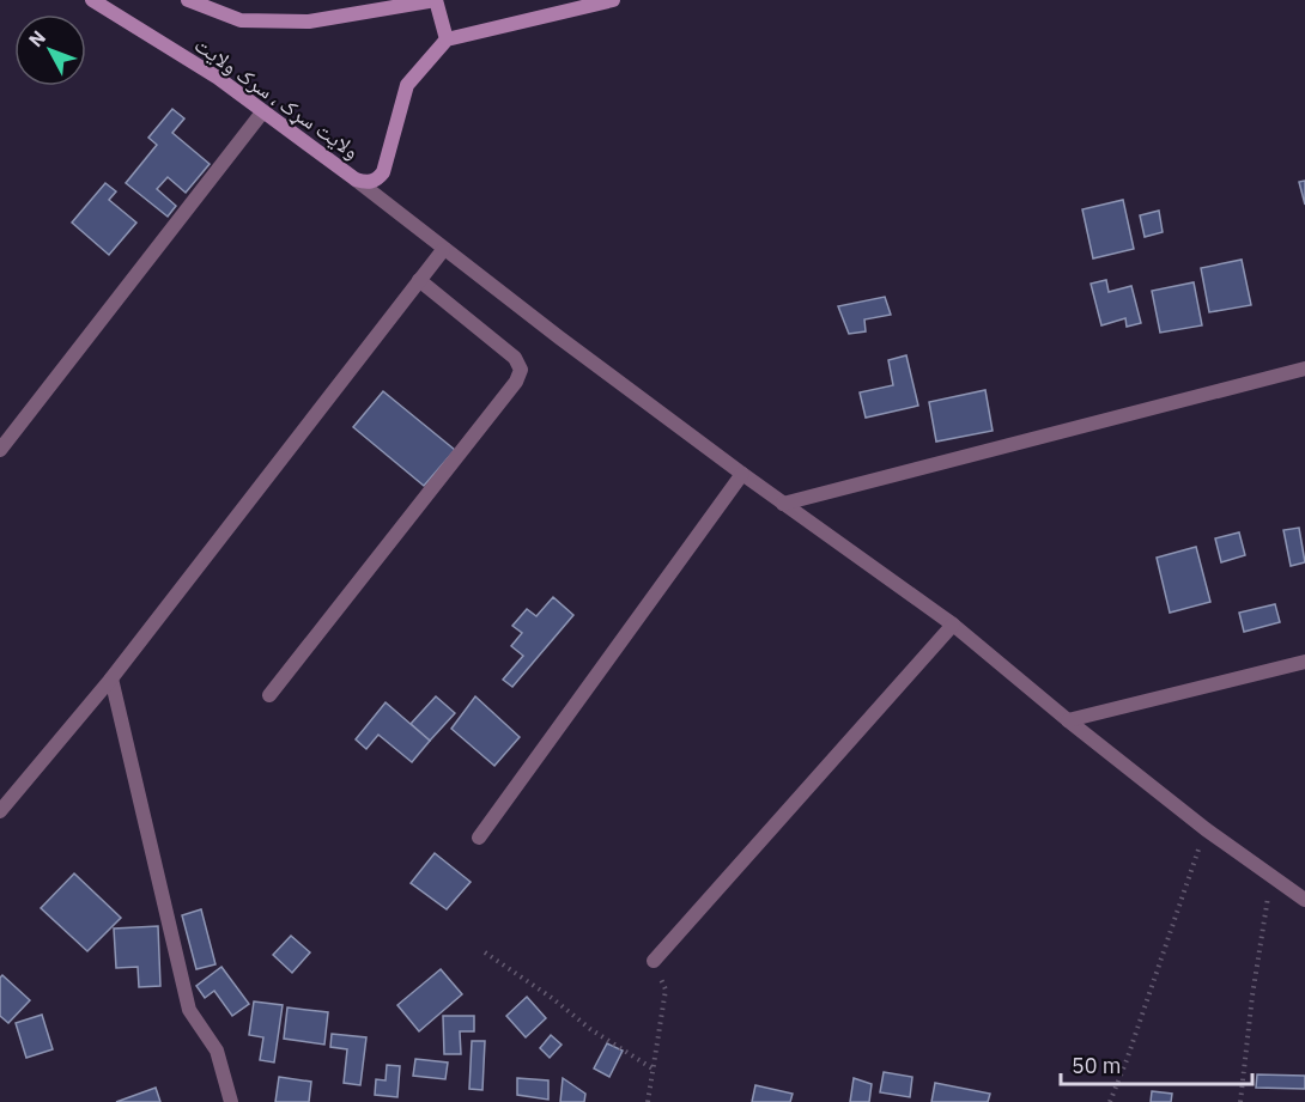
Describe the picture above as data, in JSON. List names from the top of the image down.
{
  "streets": {
    "main road": ["ولایت سړک ، سرک ولایت"]
  },
  "scale_bar": "50 m",
  "north": "top left"
}
